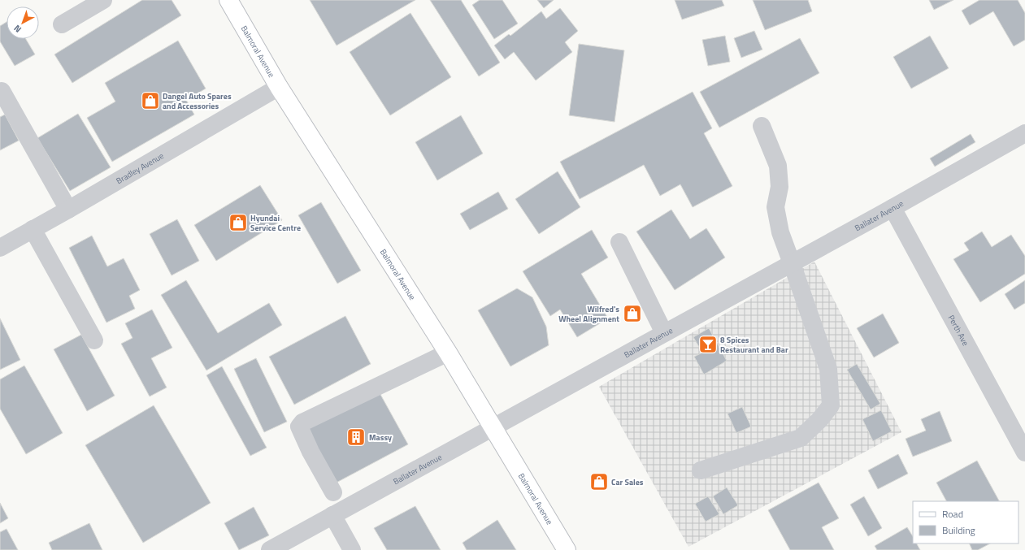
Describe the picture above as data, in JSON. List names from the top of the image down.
{
  "streets": {
    "main road": ["Balmoral Avenue"],
    "street": ["Bradley Avenue", "Ballater Avenue", "Perth Ave"]
  },
  "crossings": [
    ["Balmoral Avenue", "Bradley Avenue"],
    ["Balmoral Avenue", "Ballater Avenue"],
    ["Ballater Avenue", "Perth Ave"]
  ],
  "places": {
    "shop": [
      "Dangel Auto Spares and Accessories",
      "Hyundai Service Centre",
      "Wilfred's Wheel Alignment",
      "Car Sales"
    ],
    "bar": ["8 Spices Restaurant and Bar"],
    "building": ["Massy"]
  },
  "legend": ["Road", "Building"],
  "north": "bottom left"
}
